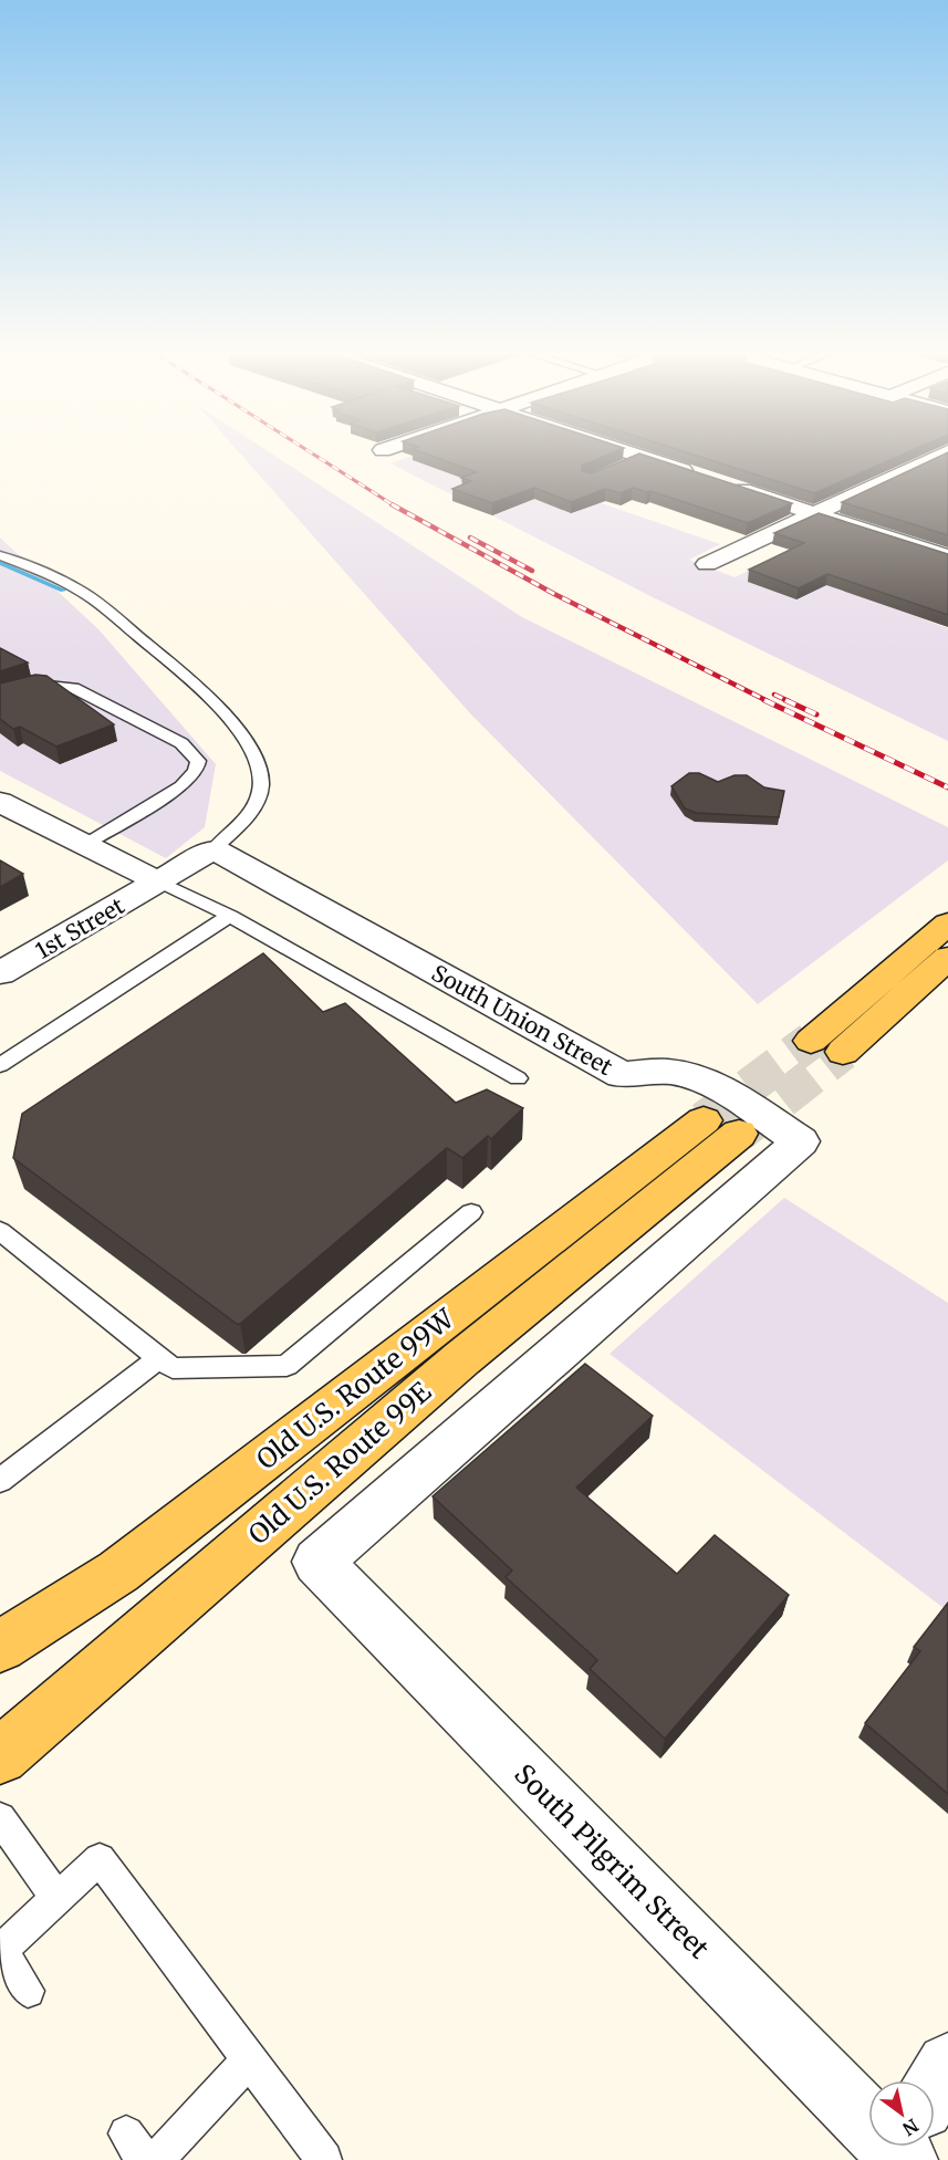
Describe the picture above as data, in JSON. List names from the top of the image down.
{
  "streets": {
    "main road": ["Old U.S. Route 99W", "Old U.S. Route 99E"],
    "street": ["1st Street", "South Union Street", "South Pilgrim Street"]
  },
  "crossings": [
    ["South Union Street", "South Pilgrim Street"]
  ],
  "north": "bottom right"
}
